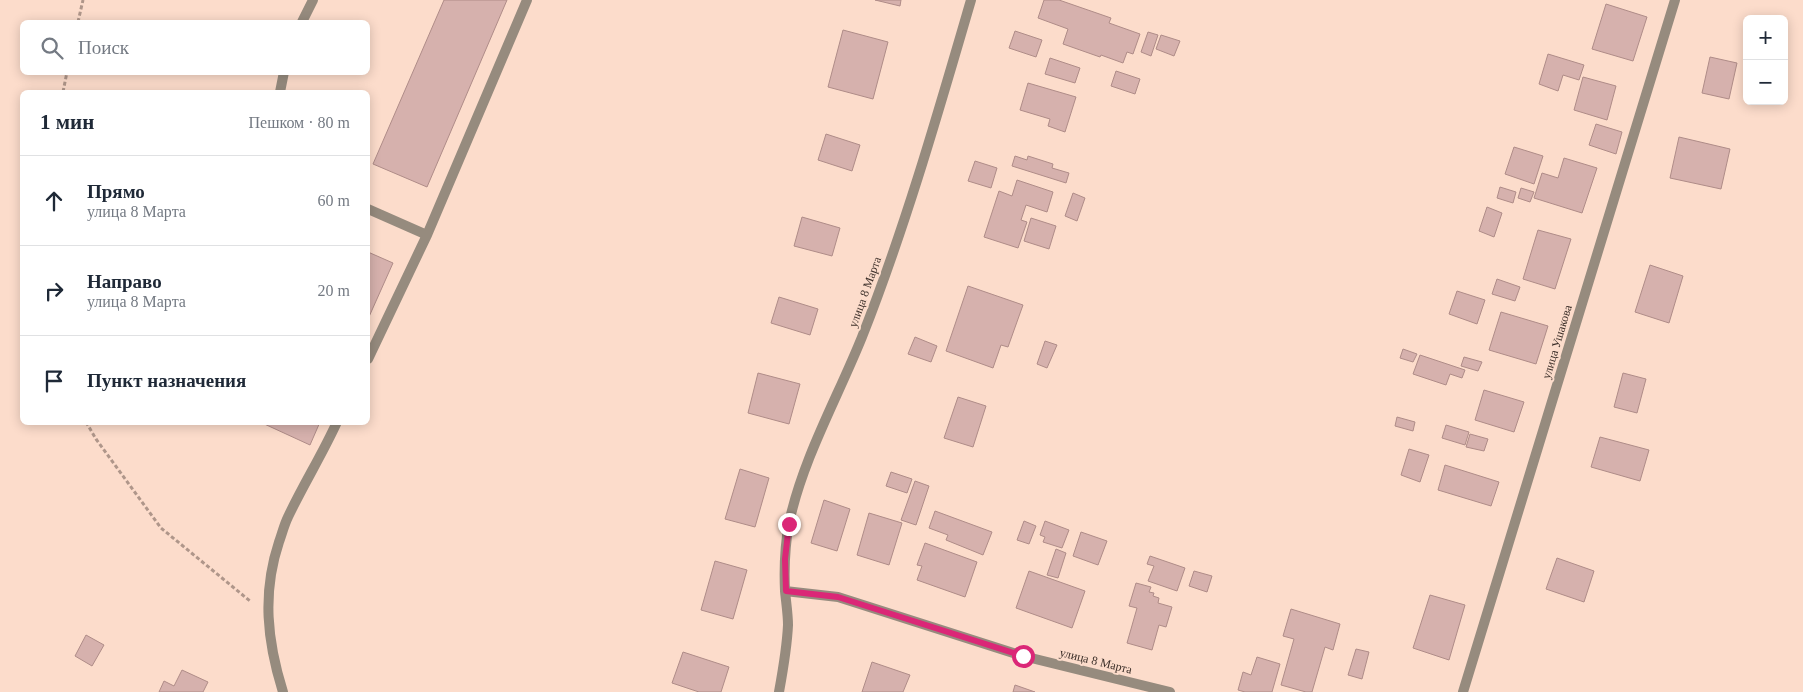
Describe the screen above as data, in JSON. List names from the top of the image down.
{
  "streets": {
    "street": ["улица 8 Марта", "улица Ушакова"]
  },
  "page": {
    "map_buttons": ["+", "−"],
    "search": "Поиск",
    "heading": ["1 мин", "Пешком · 80 m"],
    "list": [
      ["Прямо", "улица 8 Марта", "60 m"],
      ["Направо", "улица 8 Марта", "20 m"],
      "Пункт назначения"
    ]
  }
}
